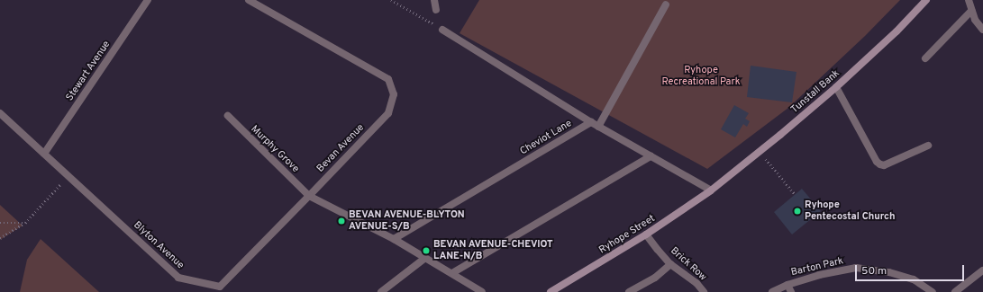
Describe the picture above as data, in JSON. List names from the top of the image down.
{
  "streets": {
    "main road": ["Tunstall Bank", "Ryhope Street"],
    "street": [
      "Stewart Avenue",
      "Cheviot Lane",
      "Bevan Avenue",
      "Murphy Grove",
      "Blyton Avenue",
      "Brick Row",
      "Barton Park"
    ]
  },
  "crossings": [
    ["Stewart Avenue", "Blyton Avenue"],
    ["Tunstall Bank", "Ryhope Street"],
    ["Bevan Avenue", "Murphy Grove"],
    ["Bevan Avenue", "Blyton Avenue"],
    ["Murphy Grove", "Blyton Avenue"],
    ["Ryhope Street", "Brick Row"]
  ],
  "parks": ["Ryhope Recreational Park"],
  "places": ["Ryhope Pentecostal Church", "BEVAN AVENUE-BLYTON AVENUE-S/B", "BEVAN AVENUE-CHEVIOT LANE-N/B"],
  "scale_bar": "50 m"
}
